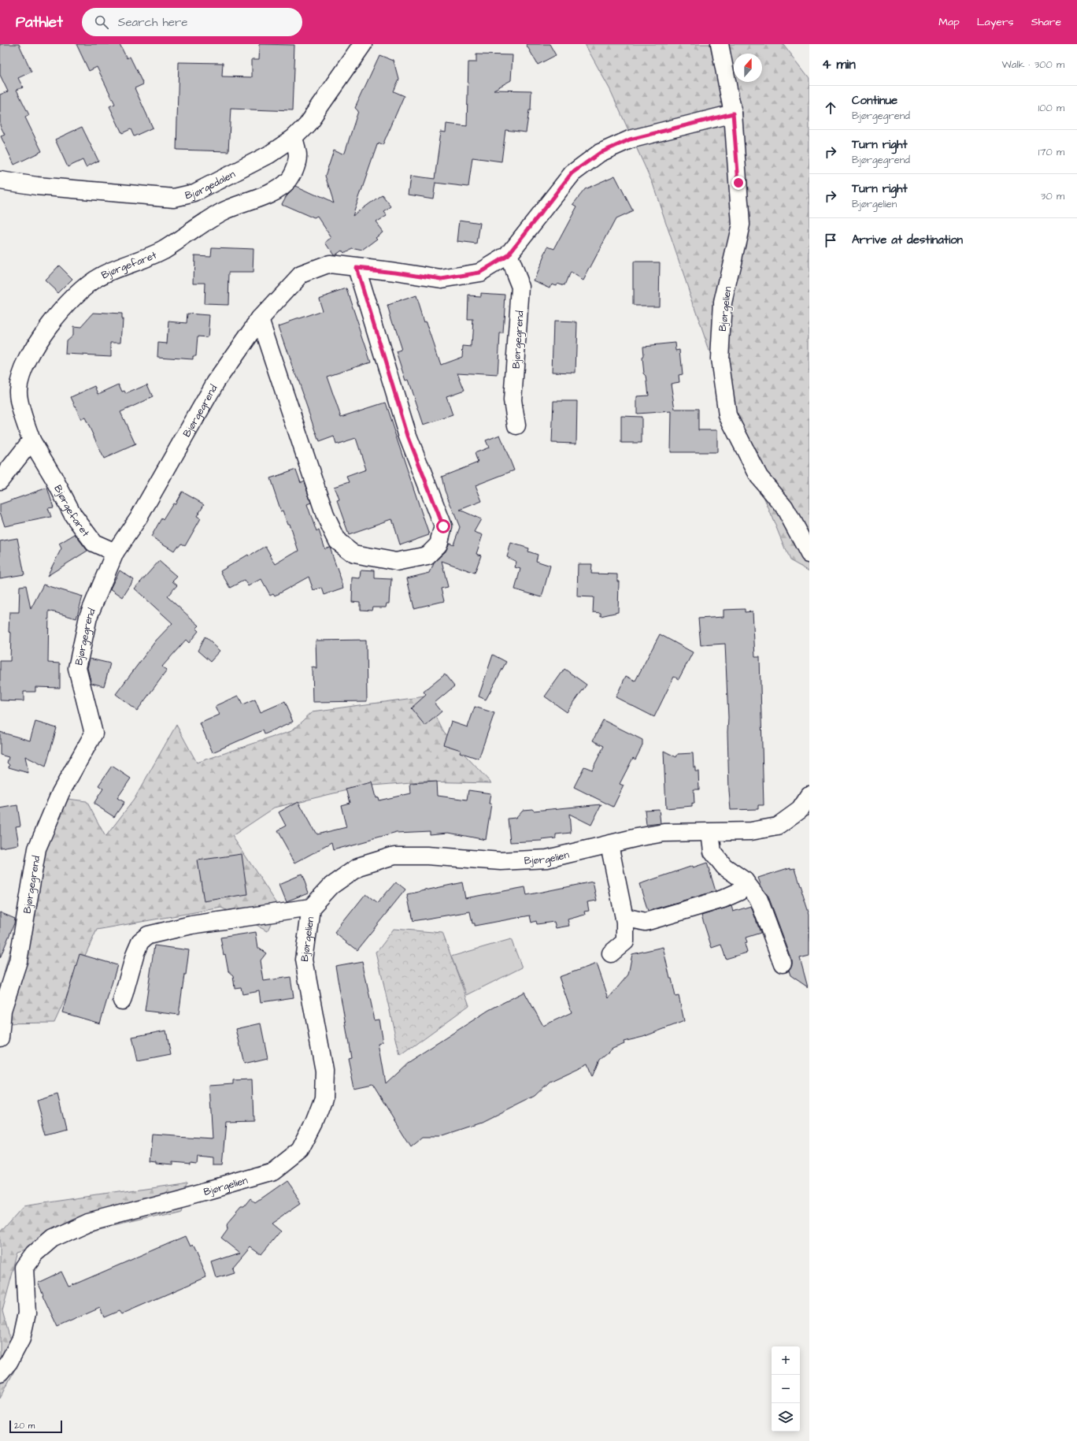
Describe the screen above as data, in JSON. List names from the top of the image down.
{
  "streets": {
    "street": [
      "Bjørgedalen",
      "Bjørgefaret",
      "Bjørgelien",
      "Bjørgegrend"
    ]
  },
  "crossings": [
    ["Bjørgedalen", "Bjørgefaret"],
    ["Bjørgefaret", "Bjørgegrend"],
    ["Bjørgelien", "Bjørgegrend"]
  ],
  "scale_bar": "20 m",
  "north": "top",
  "page": {
    "header": "Pathlet",
    "search": "Search here",
    "nav": ["Map", "Layers", "Share"],
    "heading": ["4 min", "Walk · 300 m"],
    "list": [
      ["Continue", "Bjørgegrend", "100 m"],
      ["Turn right", "Bjørgegrend", "170 m"],
      ["Turn right", "Bjørgelien", "30 m"],
      "Arrive at destination"
    ],
    "map_buttons": ["+", "−"],
    "scale": "20 m"
  }
}
